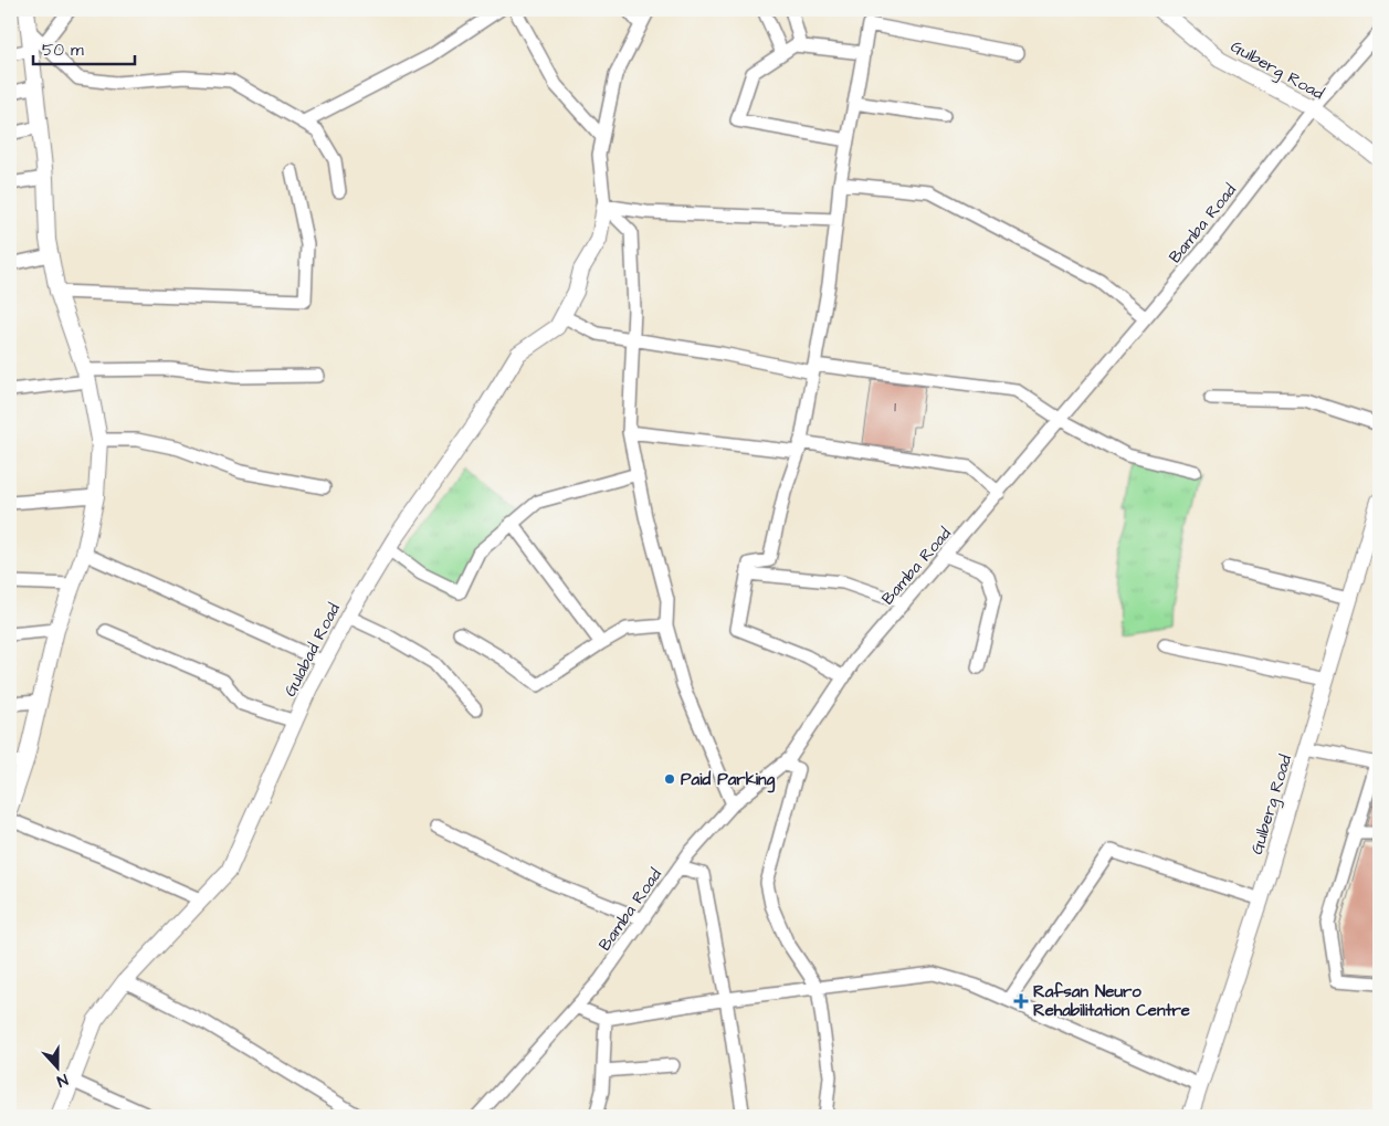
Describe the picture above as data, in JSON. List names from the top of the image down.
{
  "streets": {
    "street": ["Gulberg Road", "Bamba Road", "Gulabad Road"]
  },
  "crossings": [
    ["Gulberg Road", "Bamba Road"]
  ],
  "places": {
    "other": ["Paid Parking"],
    "health": ["Rafsan Neuro Rehabilitation Centre"]
  },
  "house_numbers": ["1"],
  "scale_bar": "50 m",
  "north": "bottom"
}
